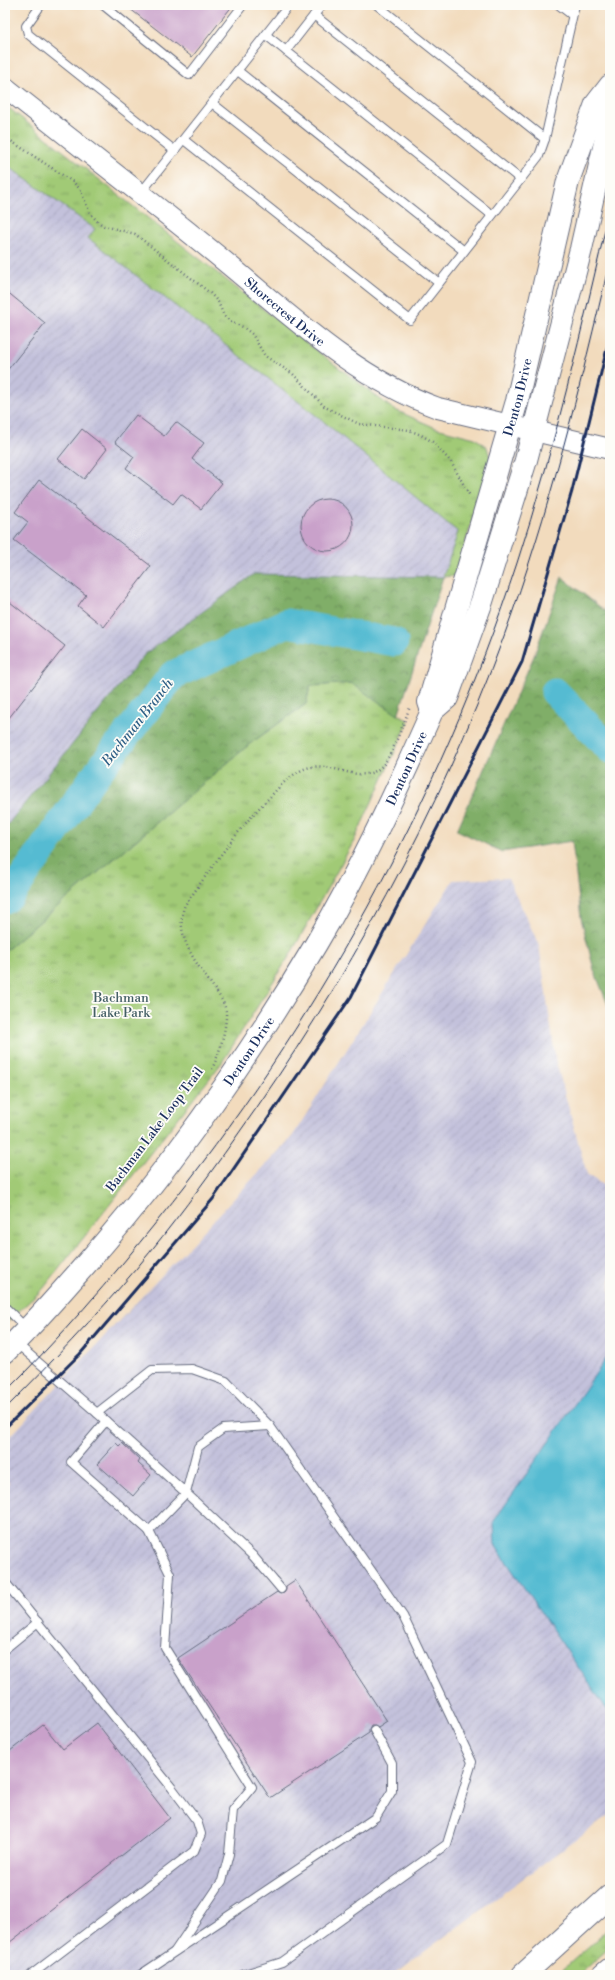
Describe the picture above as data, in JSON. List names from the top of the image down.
{
  "streets": {
    "main road": ["Denton Drive"],
    "street": ["Shorecrest Drive"],
    "path": ["Bachman Lake Loop Trail"]
  },
  "crossings": [
    ["Shorecrest Drive", "Denton Drive"],
    ["Denton Drive", "Bachman Lake Loop Trail"]
  ],
  "water": ["Bachman Branch"],
  "parks": ["Bachman Lake Park"]
}
